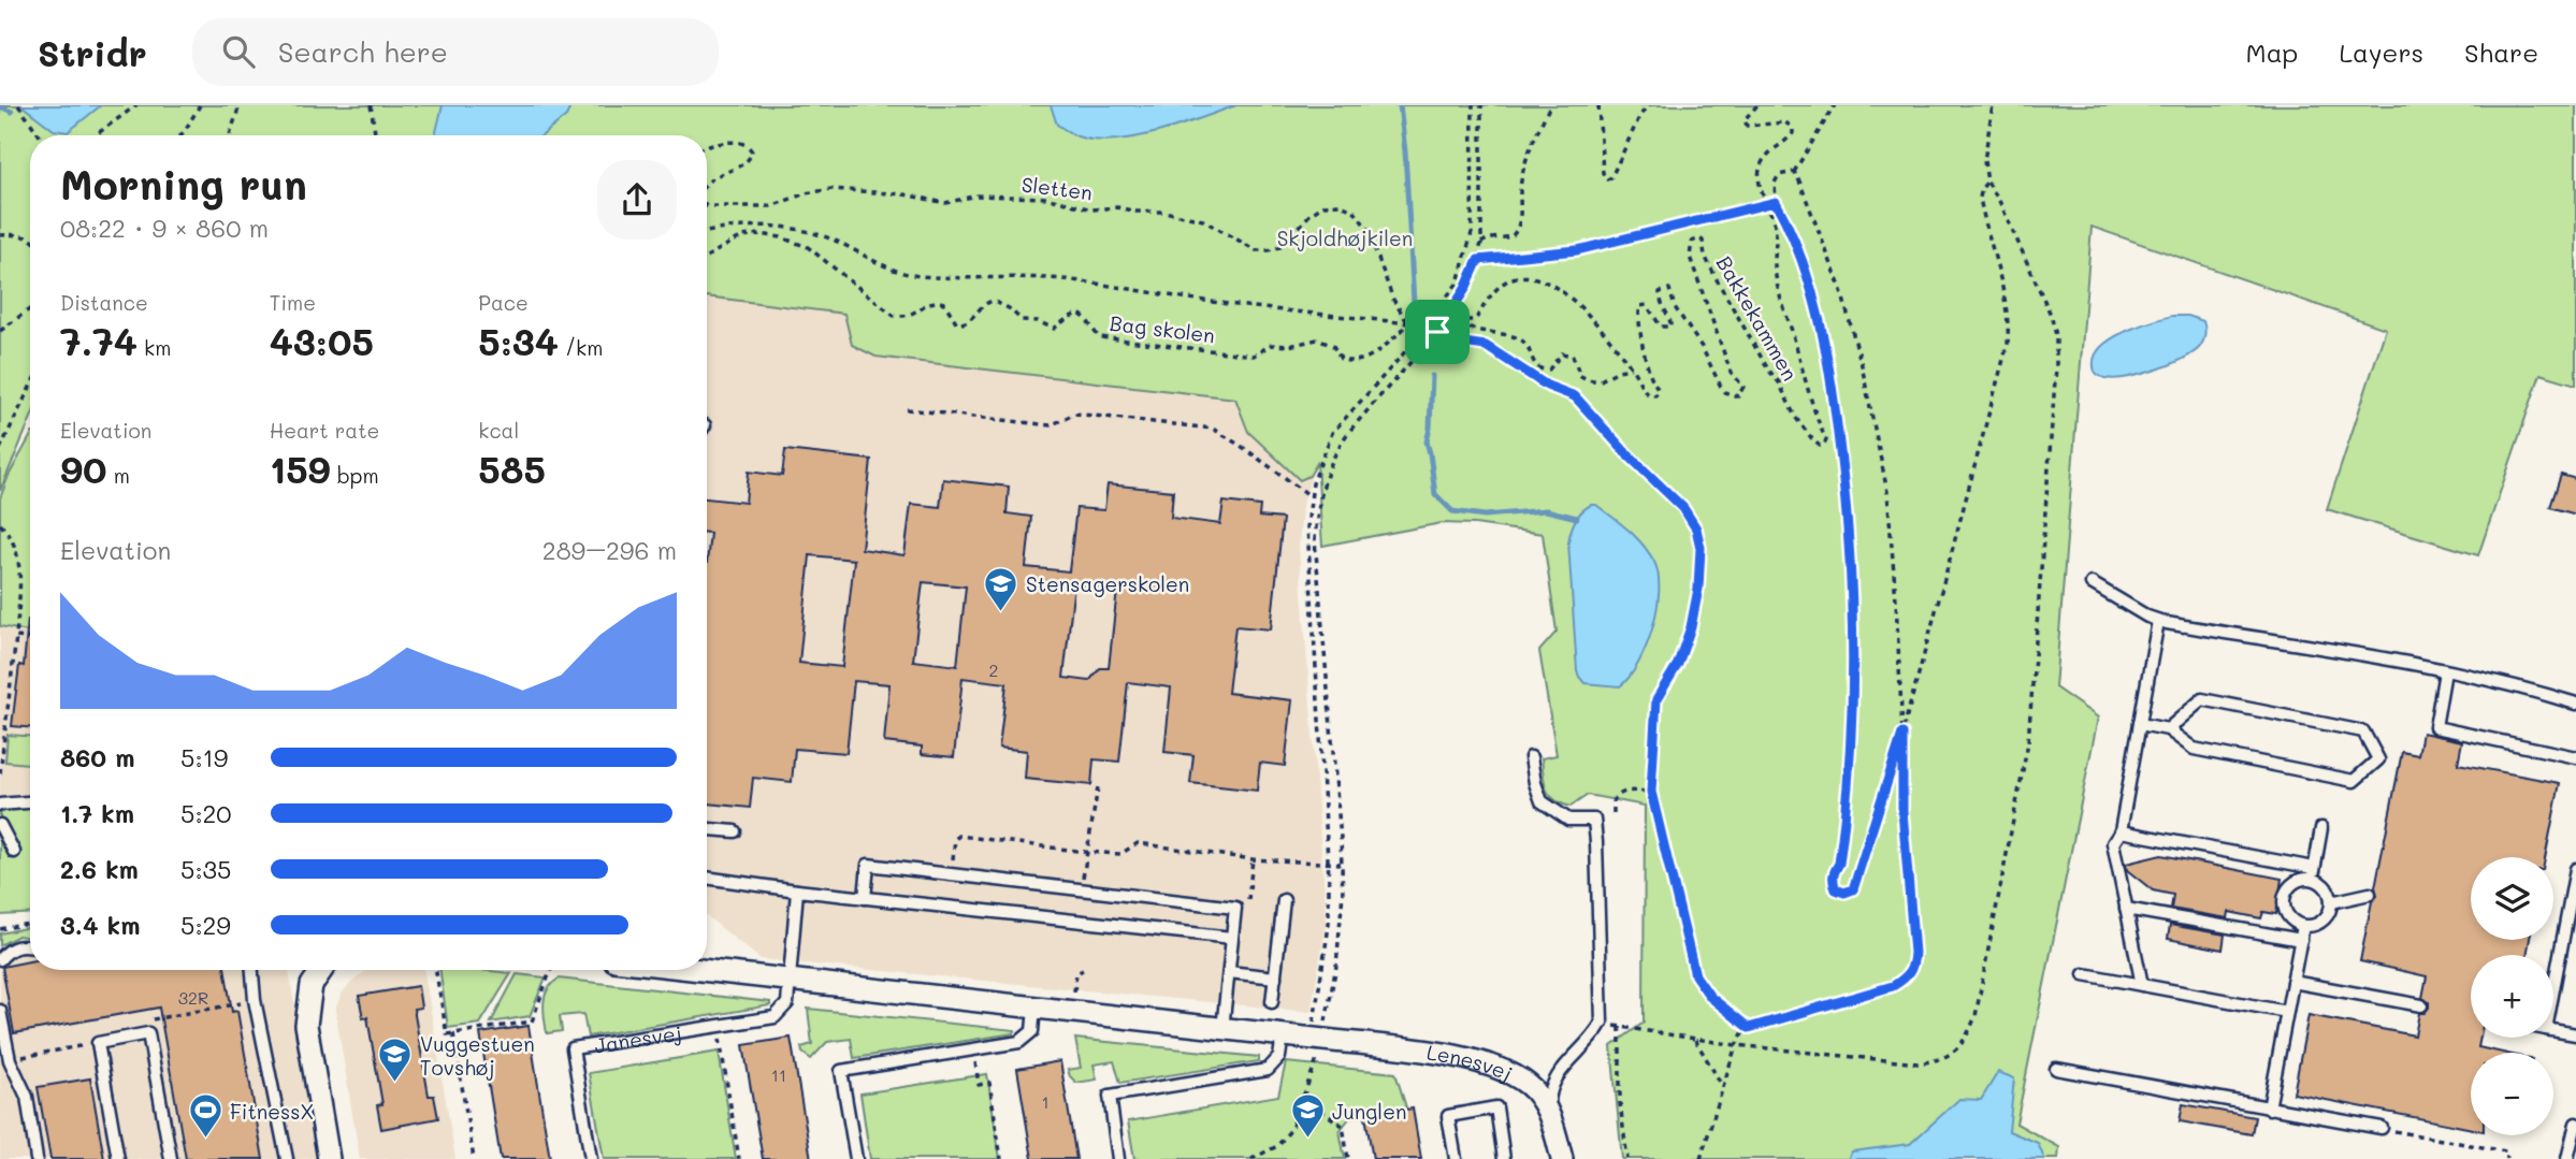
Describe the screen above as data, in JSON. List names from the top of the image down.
{
  "streets": {
    "street": ["Lenesvej"],
    "lane": ["Janesvej"],
    "path": ["Sletten", "Bakkekammen", "Bag skolen"]
  },
  "crossings": [
    ["Sletten", "Bag skolen"]
  ],
  "parks": ["Skjoldhøjkilen"],
  "places": {
    "school or university": ["Stensagerskolen", "Vuggestuen Tovshøj", "Junglen"],
    "sports": ["FitnessX"]
  },
  "house_numbers": [
    "2",
    "32R",
    "11",
    "1"
  ],
  "page": {
    "header": "Stridr",
    "search": "Search here",
    "nav": ["Map", "Layers", "Share"],
    "heading": ["Morning run", "08:22 · 9 × 860 m"],
    "stats": [
      ["Distance", "7.74 km"],
      ["Time", "43:05"],
      ["Pace", "5:34 /km"],
      ["Elevation", "90 m"],
      ["Heart rate", "159 bpm"],
      ["kcal", "585"]
    ],
    "chart": ["Elevation", "289–296 m"],
    "list": [
      {
        "name": "860 m",
        "note": "5:19"
      },
      {
        "name": "1.7 km",
        "note": "5:20"
      },
      {
        "name": "2.6 km",
        "note": "5:35"
      },
      {
        "name": "3.4 km",
        "note": "5:29"
      }
    ],
    "map_buttons": ["+", "−"]
  }
}
